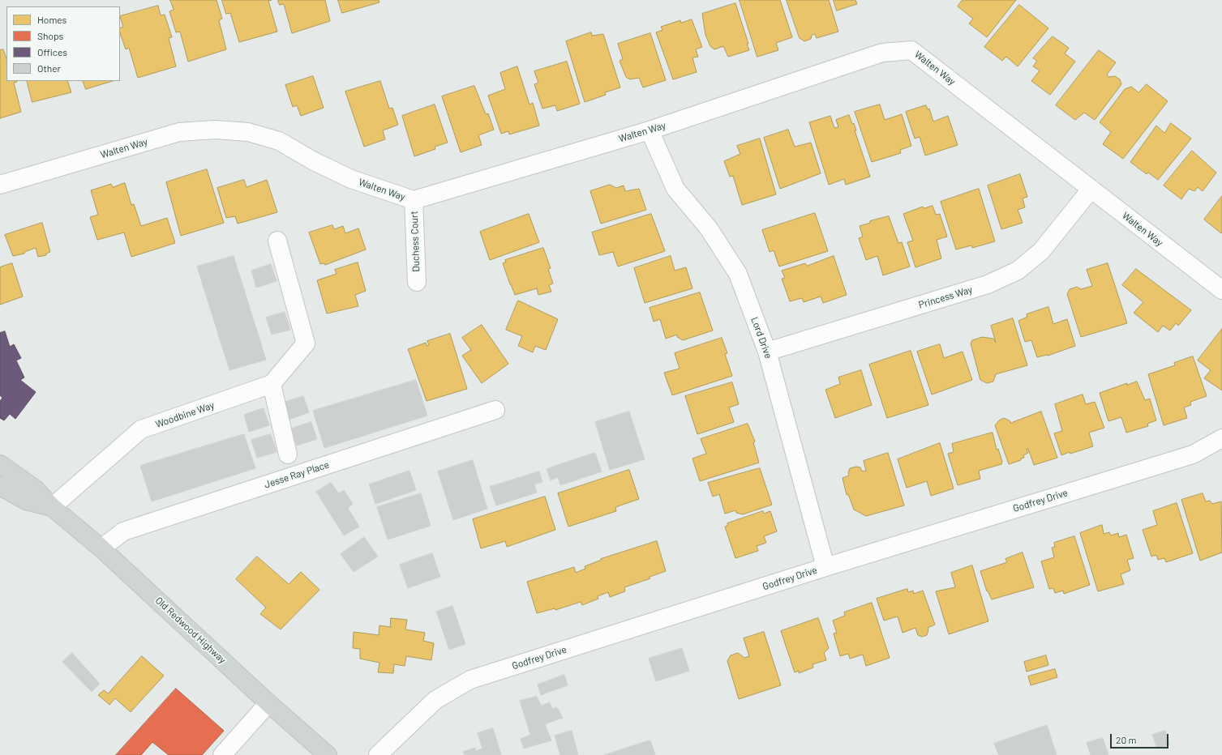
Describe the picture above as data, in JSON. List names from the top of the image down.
{
  "streets": {
    "main road": ["Old Redwood Highway"],
    "street": [
      "Walten Way",
      "Duchess Court",
      "Princess Way",
      "Lord Drive",
      "Woodbine Way",
      "Jesse Ray Place",
      "Godfrey Drive"
    ]
  },
  "crossings": [
    ["Walten Way", "Duchess Court"],
    ["Walten Way", "Princess Way"],
    ["Walten Way", "Lord Drive"],
    ["Princess Way", "Lord Drive"],
    ["Lord Drive", "Godfrey Drive"],
    ["Woodbine Way", "Old Redwood Highway"],
    ["Jesse Ray Place", "Old Redwood Highway"]
  ],
  "legend": [
    "Homes",
    "Shops",
    "Offices",
    "Other"
  ],
  "scale_bar": "20 m"
}
